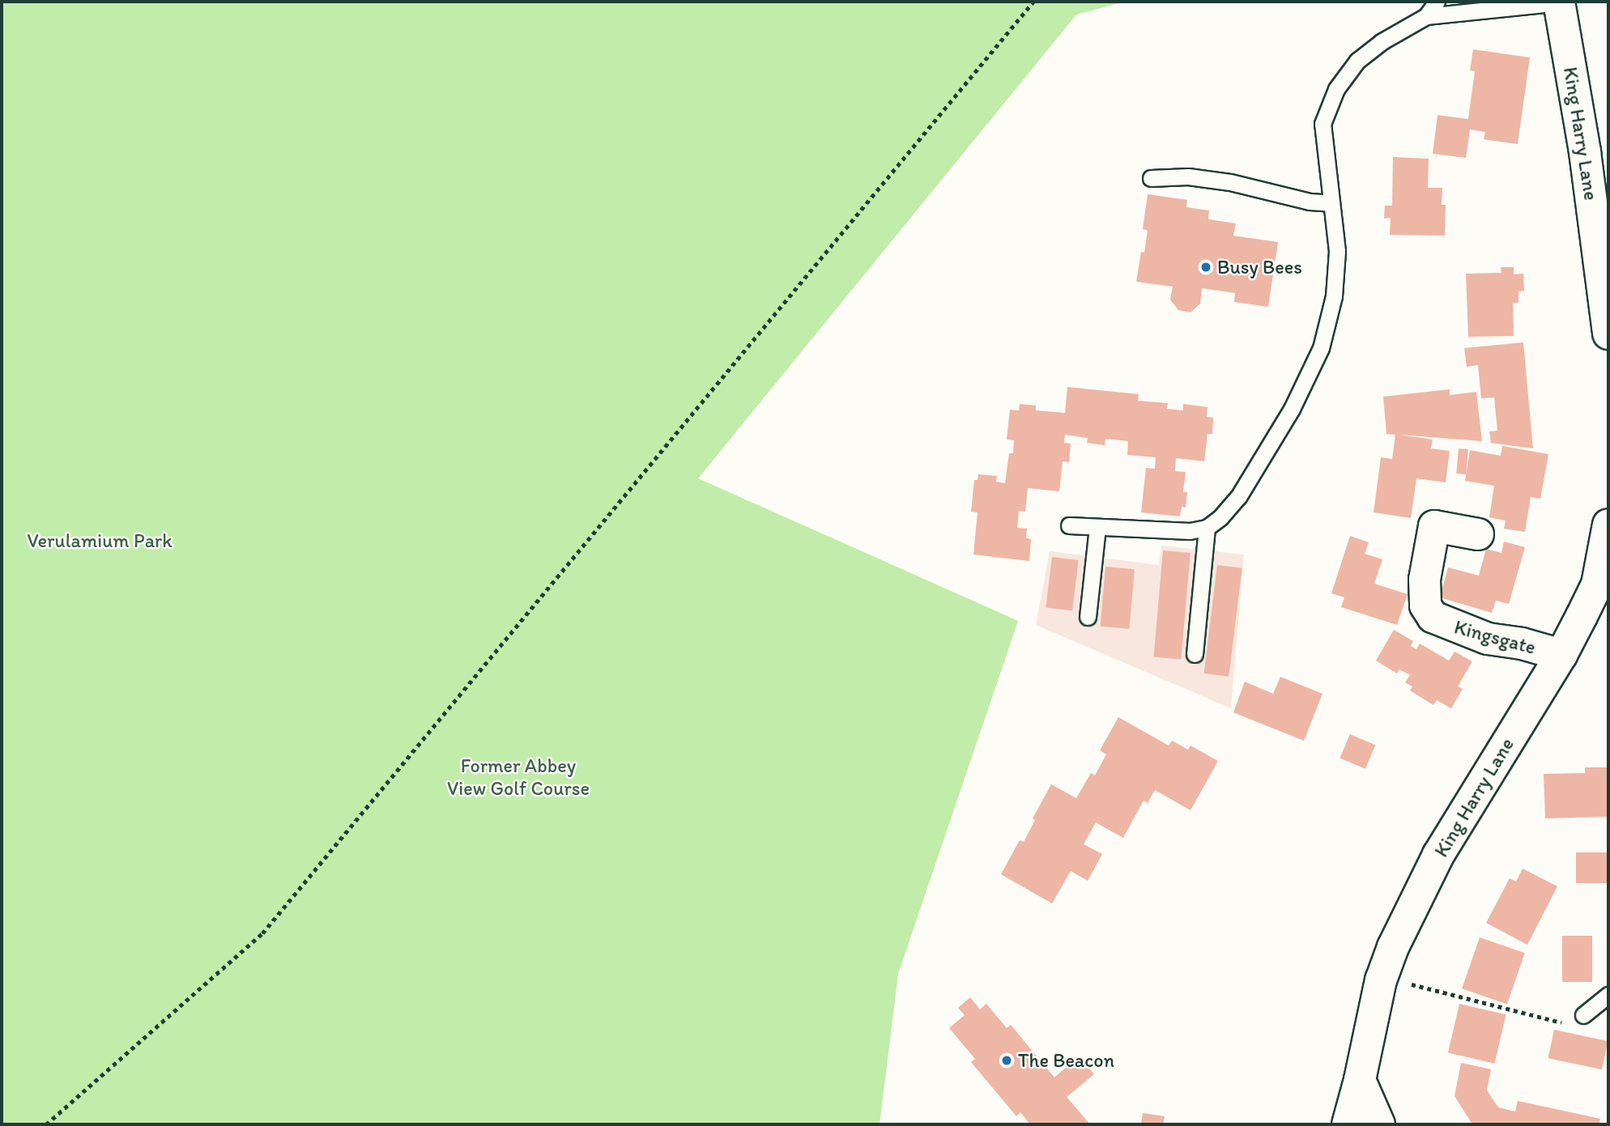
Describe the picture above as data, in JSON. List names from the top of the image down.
{
  "streets": {
    "street": ["King Harry Lane", "Kingsgate"]
  },
  "crossings": [
    ["King Harry Lane", "Kingsgate"]
  ],
  "parks": ["Verulamium Park", "Former Abbey View Golf Course"],
  "places": ["Busy Bees", "The Beacon"]
}
